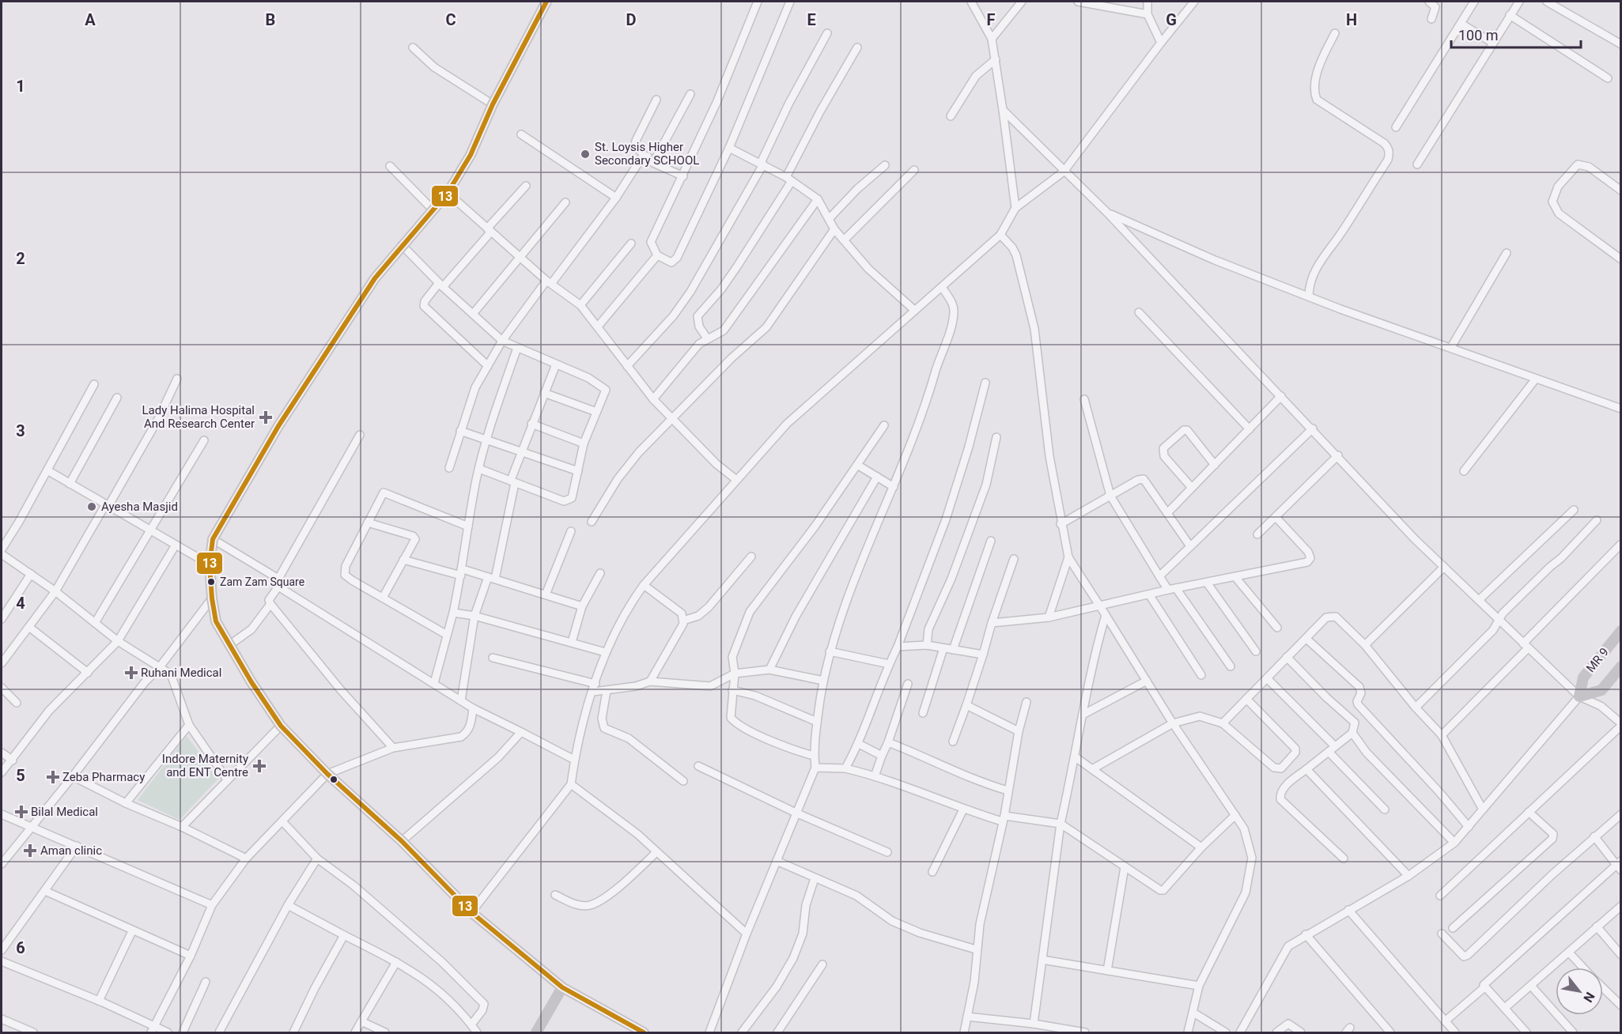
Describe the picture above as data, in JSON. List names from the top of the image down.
{
  "streets": {
    "main road": ["MR 9"]
  },
  "places": {
    "other": ["St. Loysis Higher Secondary SCHOOL", "Ayesha Masjid", "Zam Zam Square"],
    "health": [
      "Lady Halima Hospital And Research Center",
      "Ruhani Medical",
      "Indore Maternity and ENT Centre",
      "Zeba Pharmacy",
      "Bilal Medical",
      "Aman clinic"
    ]
  },
  "lines": ["transit line 13"],
  "scale_bar": "100 m",
  "north": "bottom right",
  "grid": {
    "columns": [
      "A",
      "B",
      "C",
      "D",
      "E",
      "F",
      "G",
      "H"
    ],
    "rows": [
      "1",
      "2",
      "3",
      "4",
      "5",
      "6"
    ]
  }
}
